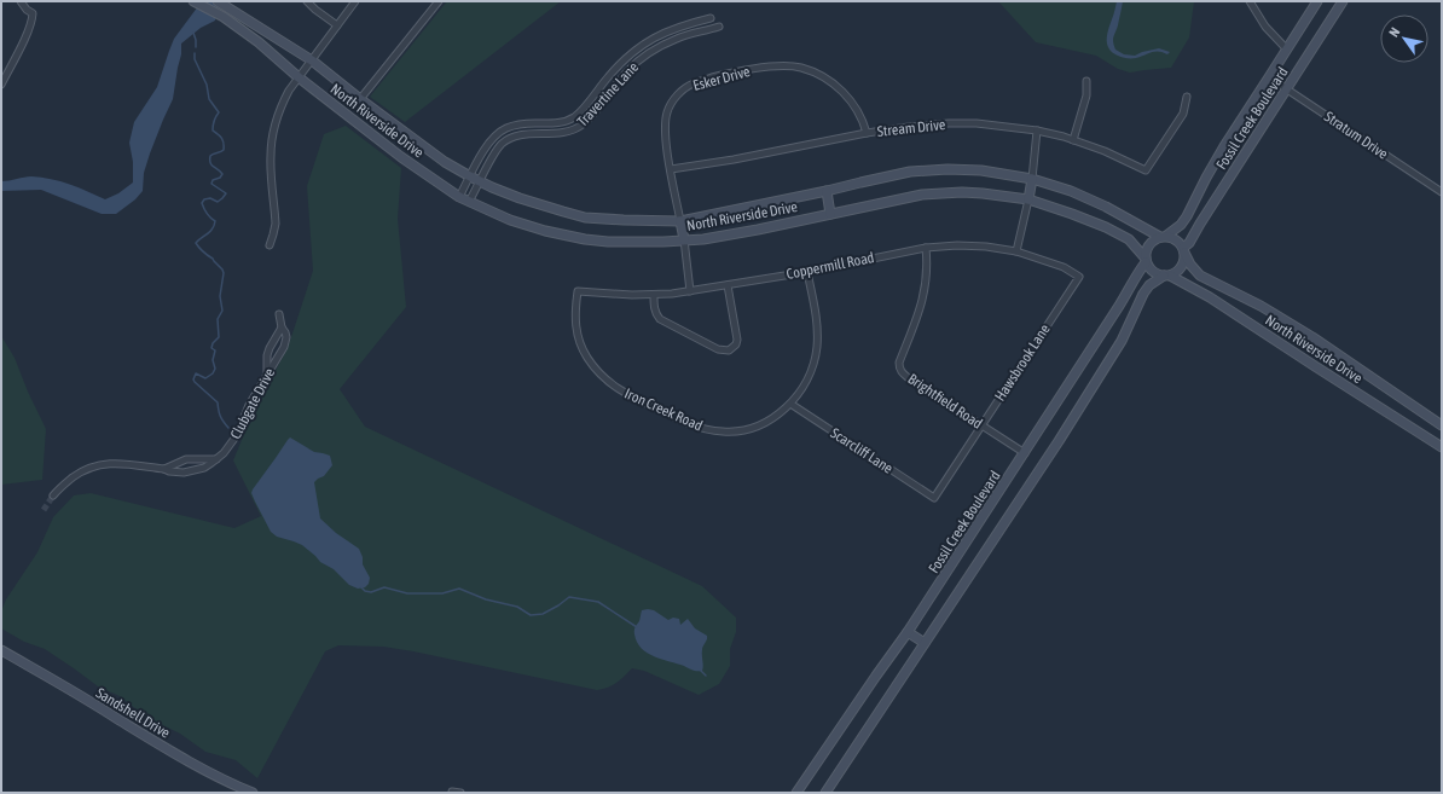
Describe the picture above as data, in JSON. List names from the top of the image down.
{
  "streets": {
    "main road": ["Fossil Creek Boulevard", "North Riverside Drive", "Sandshell Drive"],
    "street": [
      "Esker Drive",
      "Travertine Lane",
      "Stream Drive",
      "Stratum Drive",
      "Coppermill Road",
      "Hawsbrook Lane",
      "Brightfield Road",
      "Clubgate Drive",
      "Iron Creek Road",
      "Scarcliff Lane"
    ]
  },
  "crossings": [
    ["Esker Drive", "North Riverside Drive"],
    ["Esker Drive", "Stream Drive"],
    ["Travertine Lane", "North Riverside Drive"],
    ["Fossil Creek Boulevard", "North Riverside Drive"],
    ["Fossil Creek Boulevard", "Stratum Drive"],
    ["Fossil Creek Boulevard", "Brightfield Road"],
    ["Coppermill Road", "Hawsbrook Lane"],
    ["Coppermill Road", "Brightfield Road"],
    ["Coppermill Road", "Iron Creek Road"],
    ["Hawsbrook Lane", "Brightfield Road"],
    ["Hawsbrook Lane", "Scarcliff Lane"],
    ["Iron Creek Road", "Scarcliff Lane"]
  ],
  "north": "top left"
}
